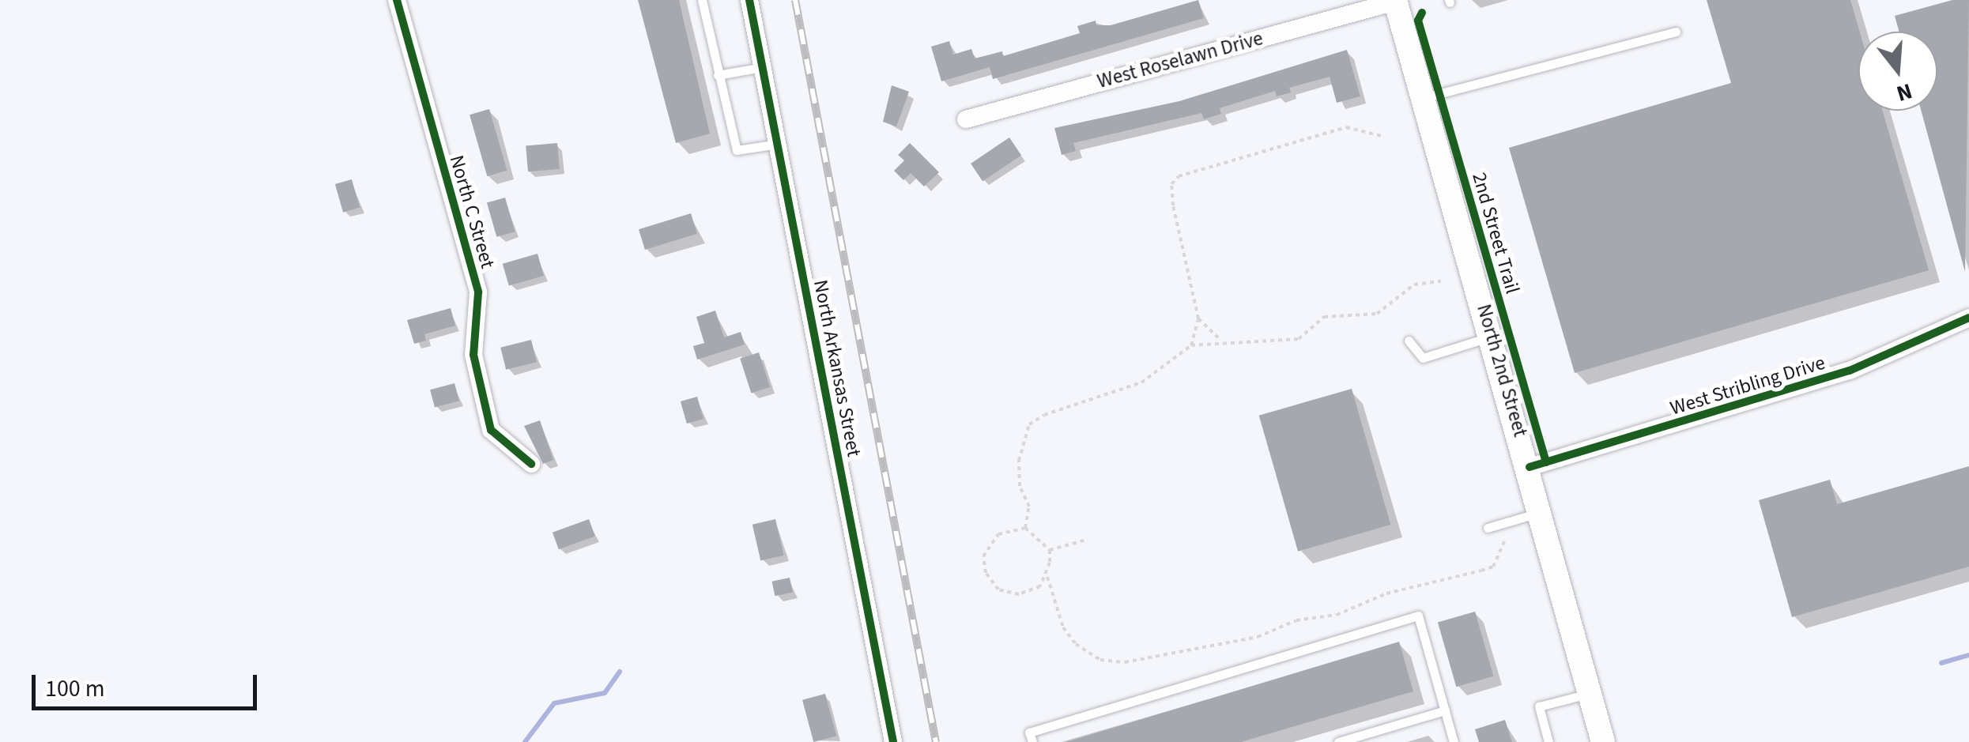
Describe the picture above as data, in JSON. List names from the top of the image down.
{
  "streets": {
    "main road": ["North 2nd Street"],
    "street": [
      "West Roselawn Drive",
      "North C Street",
      "North Arkansas Street",
      "West Stribling Drive"
    ],
    "cycle path": ["2nd Street Trail"]
  },
  "crossings": [
    ["West Roselawn Drive", "North 2nd Street"],
    ["North 2nd Street", "West Stribling Drive"]
  ],
  "scale_bar": "100 m",
  "north": "bottom"
}
